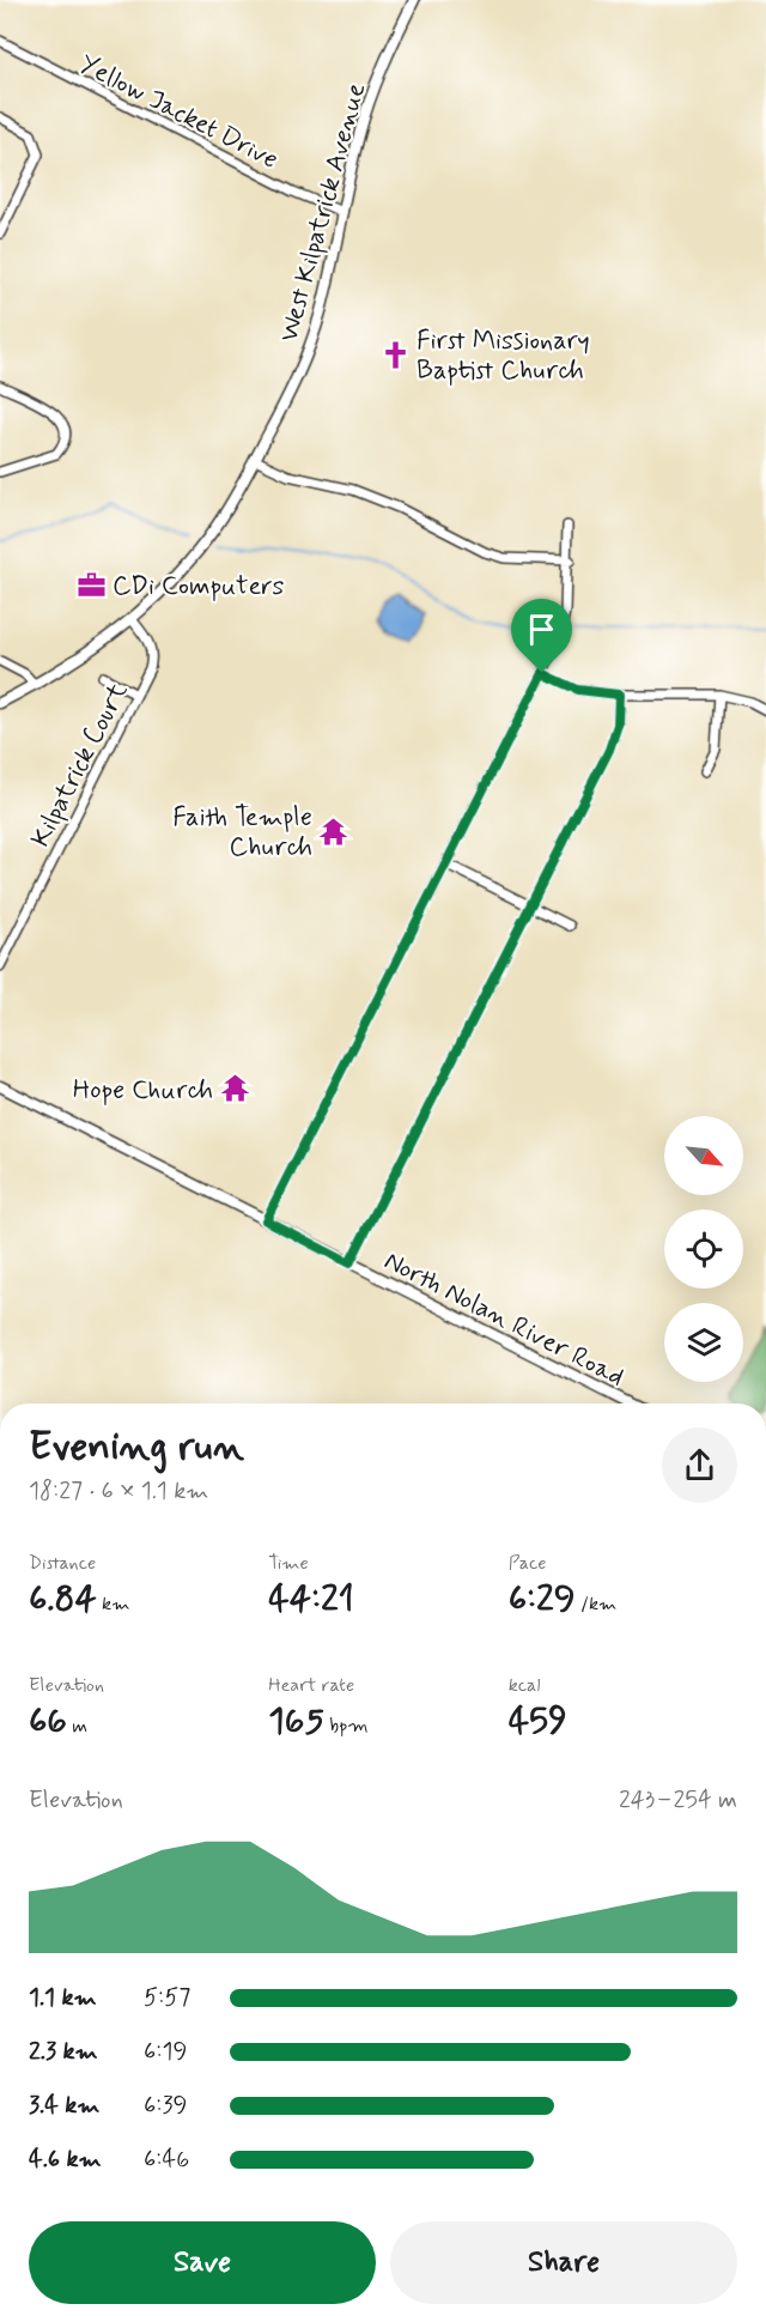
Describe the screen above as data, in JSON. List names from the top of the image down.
{
  "streets": {
    "main road": ["West Kilpatrick Avenue", "North Nolan River Road"],
    "street": ["Yellow Jacket Drive", "Kilpatrick Court"]
  },
  "crossings": [
    ["Yellow Jacket Drive", "West Kilpatrick Avenue"],
    ["West Kilpatrick Avenue", "Kilpatrick Court"]
  ],
  "places": {
    "church": ["First Missionary Baptist Church"],
    "office": ["CDi Computers"],
    "temple": ["Faith Temple Church", "Hope Church"]
  },
  "north": "bottom right",
  "page": {
    "heading": ["Evening run", "18:27 · 6 × 1.1 km"],
    "stats": [
      ["Distance", "6.84 km"],
      ["Time", "44:21"],
      ["Pace", "6:29 /km"],
      ["Elevation", "66 m"],
      ["Heart rate", "165 bpm"],
      ["kcal", "459"]
    ],
    "chart": ["Elevation", "243–254 m"],
    "list": [
      {
        "name": "1.1 km",
        "note": "5:57"
      },
      {
        "name": "2.3 km",
        "note": "6:19"
      },
      {
        "name": "3.4 km",
        "note": "6:39"
      },
      {
        "name": "4.6 km",
        "note": "6:46"
      }
    ],
    "buttons": ["Save", "Share"]
  }
}
